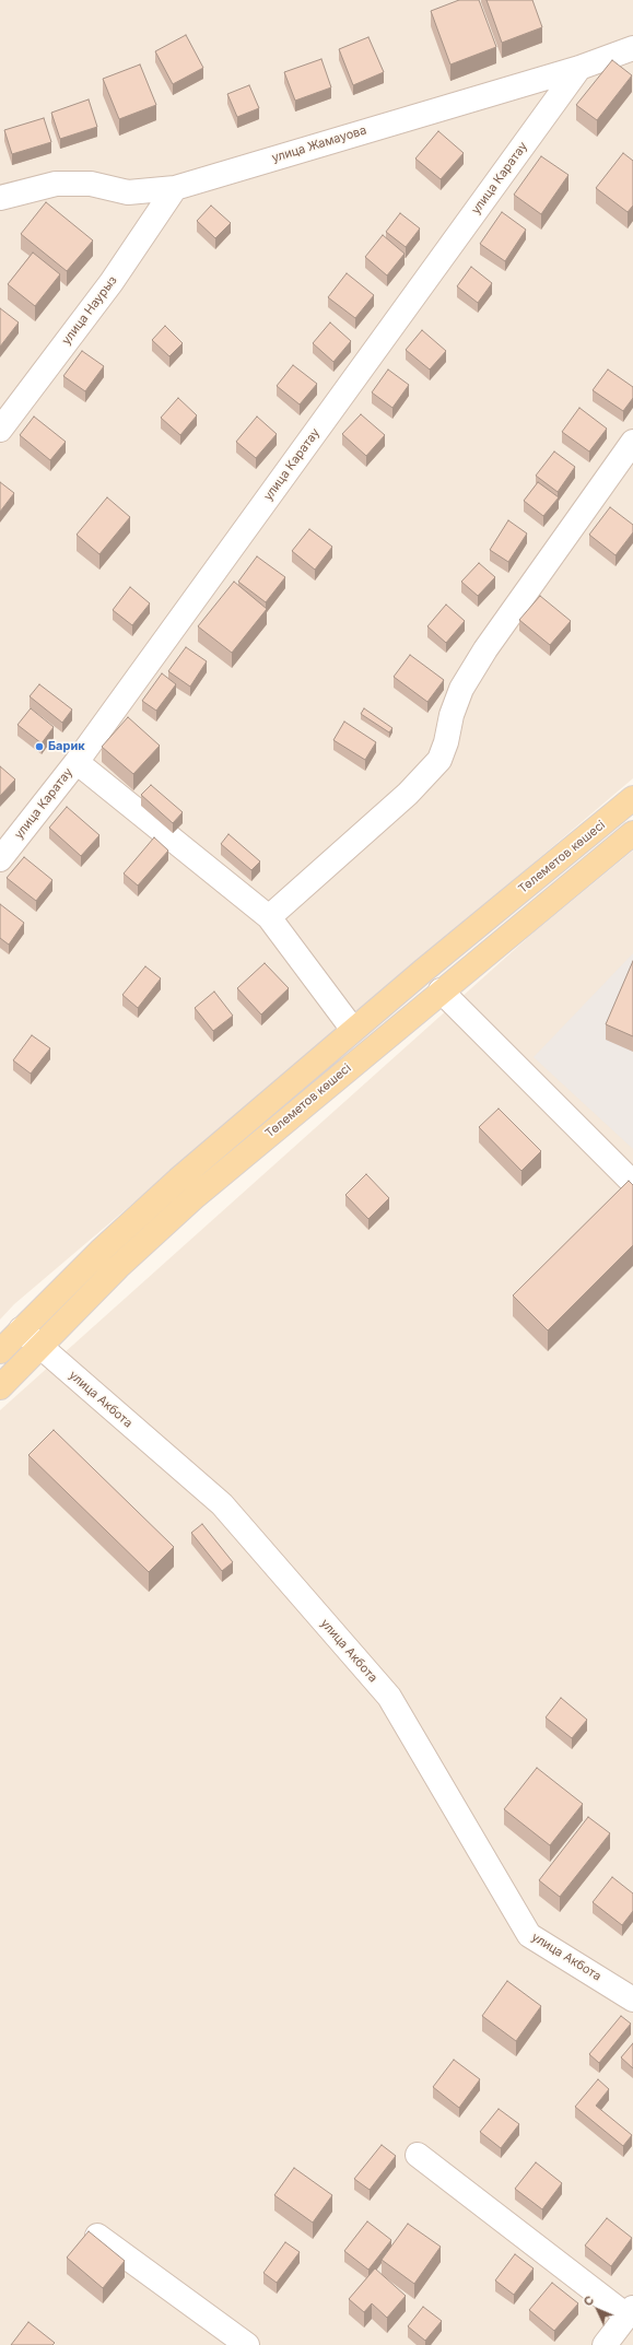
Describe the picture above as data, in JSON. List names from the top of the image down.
{
  "streets": {
    "main road": ["Төлеметов көшесі"],
    "street": [
      "улица Жамауова",
      "улица Каратау",
      "улица Наурыз",
      "улица Акбота"
    ]
  },
  "crossings": [
    ["улица Жамауова", "улица Каратау"],
    ["улица Жамауова", "улица Наурыз"],
    ["Төлеметов көшесі", "улица Акбота"]
  ],
  "places": ["Барик"],
  "north": "top left"
}
